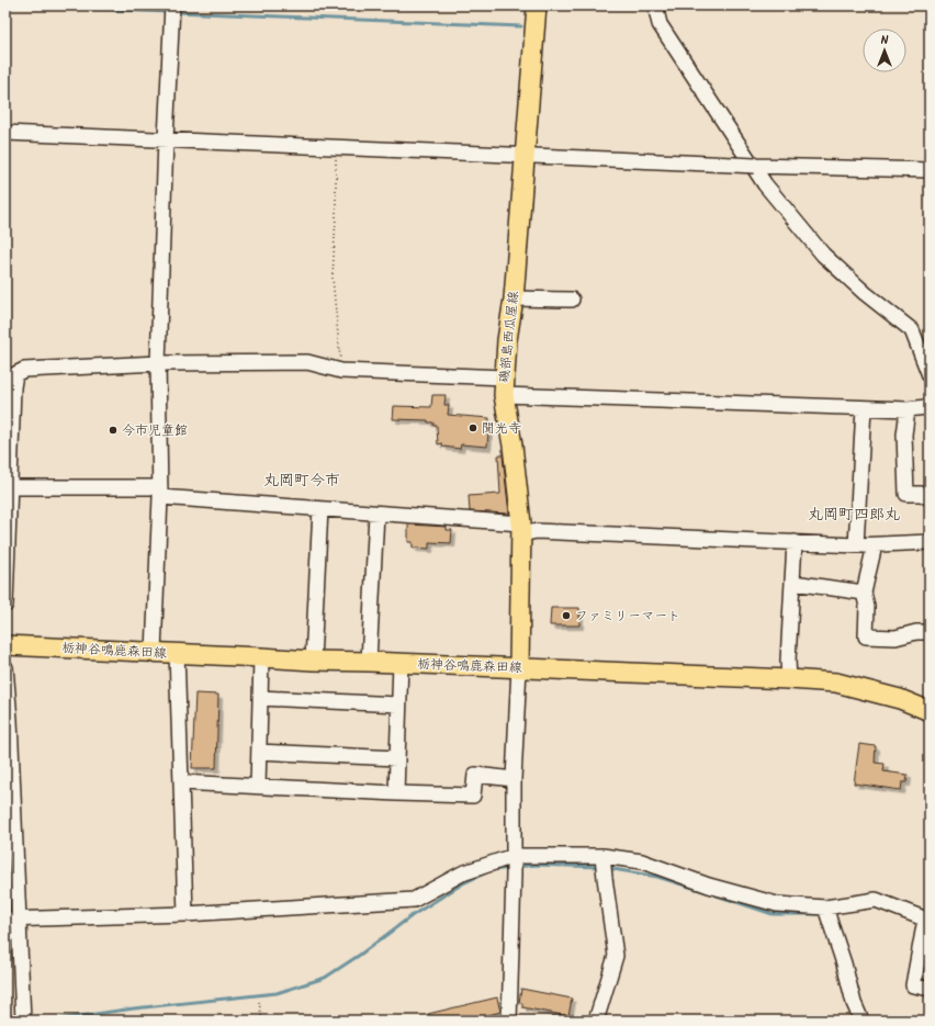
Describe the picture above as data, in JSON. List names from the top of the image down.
{
  "streets": {
    "main road": ["磯部島西瓜屋線", "栃神谷鳴鹿森田線"]
  },
  "crossings": [
    ["磯部島西瓜屋線", "栃神谷鳴鹿森田線"]
  ],
  "districts": ["丸岡町今市", "丸岡町四郎丸"],
  "places": ["聞光寺", "今市児童館", "ファミリーマート"],
  "north": "top"
}
